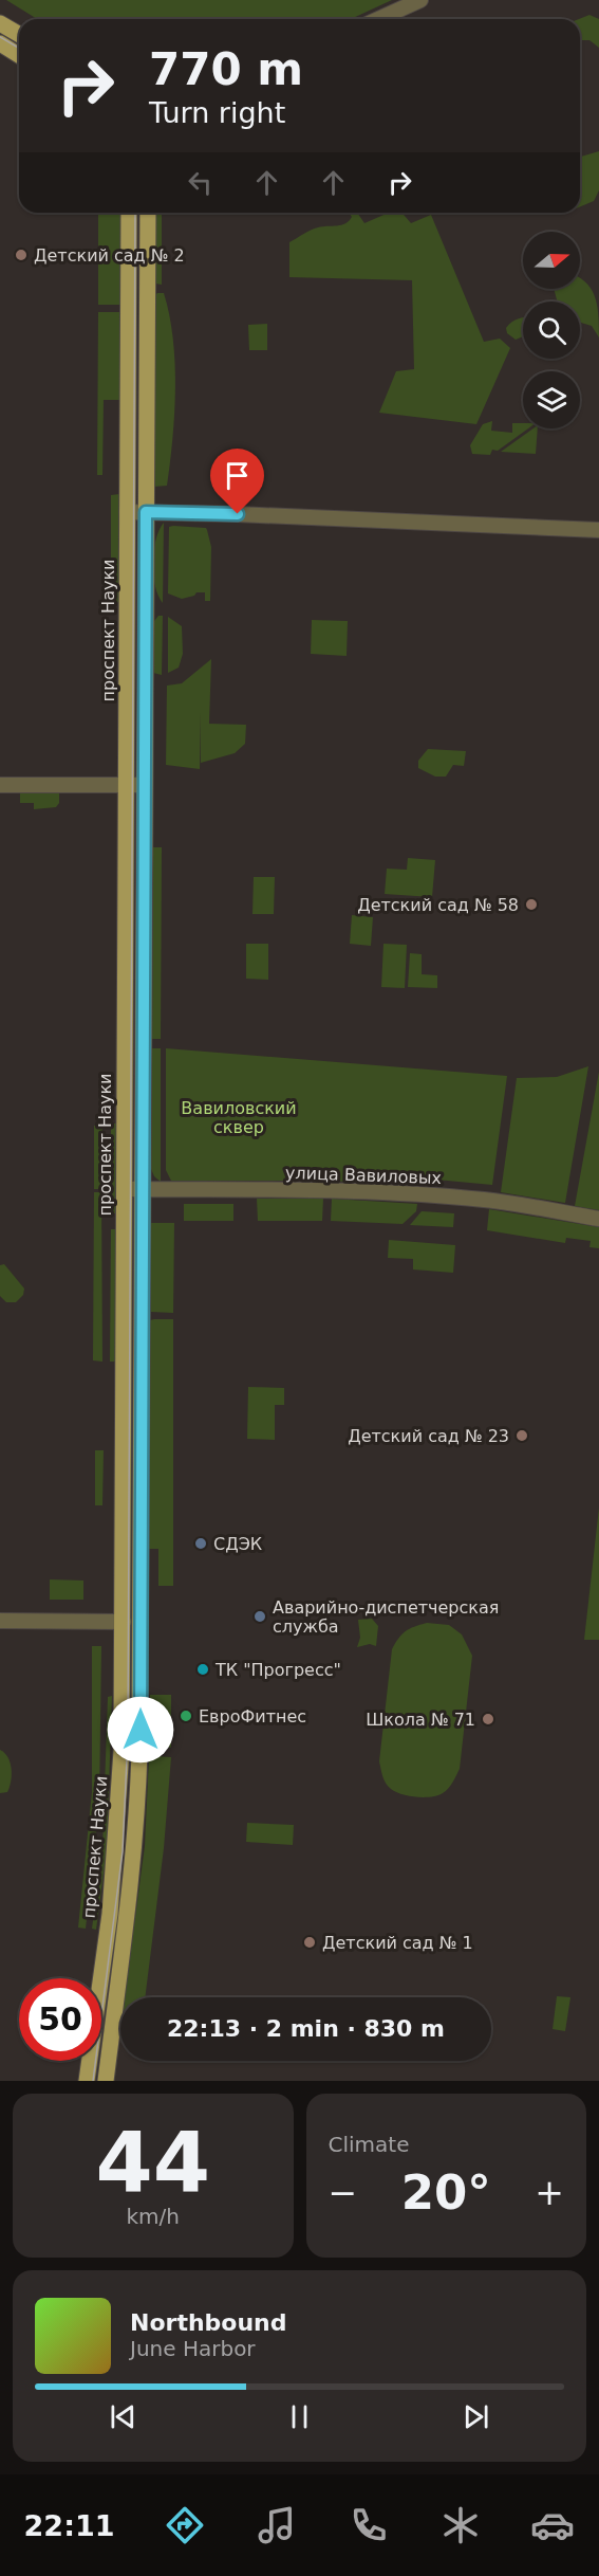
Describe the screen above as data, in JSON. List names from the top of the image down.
{
  "streets": {
    "main road": ["проспект Науки"],
    "street": ["улица Вавиловых"]
  },
  "crossings": [
    ["проспект Науки", "улица Вавиловых"]
  ],
  "parks": ["Вавиловский сквер"],
  "places": [
    "Детский сад № 2",
    "Детский сад № 58",
    "Детский сад № 23",
    "СДЭК",
    "Аварийно-диспетчерская служба",
    "ТК \"Прогресс\"",
    "ЕвроФитнес",
    "Школа № 71",
    "Детский сад № 1"
  ],
  "north": "right",
  "page": {
    "turn": ["770 m", "Turn right"],
    "limit": "50",
    "trip": "22:13 · 2 min · 830 m",
    "tile": [
      ["44", "km/h"],
      "Climate"
    ],
    "heat": ["−", "20°", "+"],
    "song": ["Northbound", "June Harbor"],
    "tabs": "22:11"
  }
}
